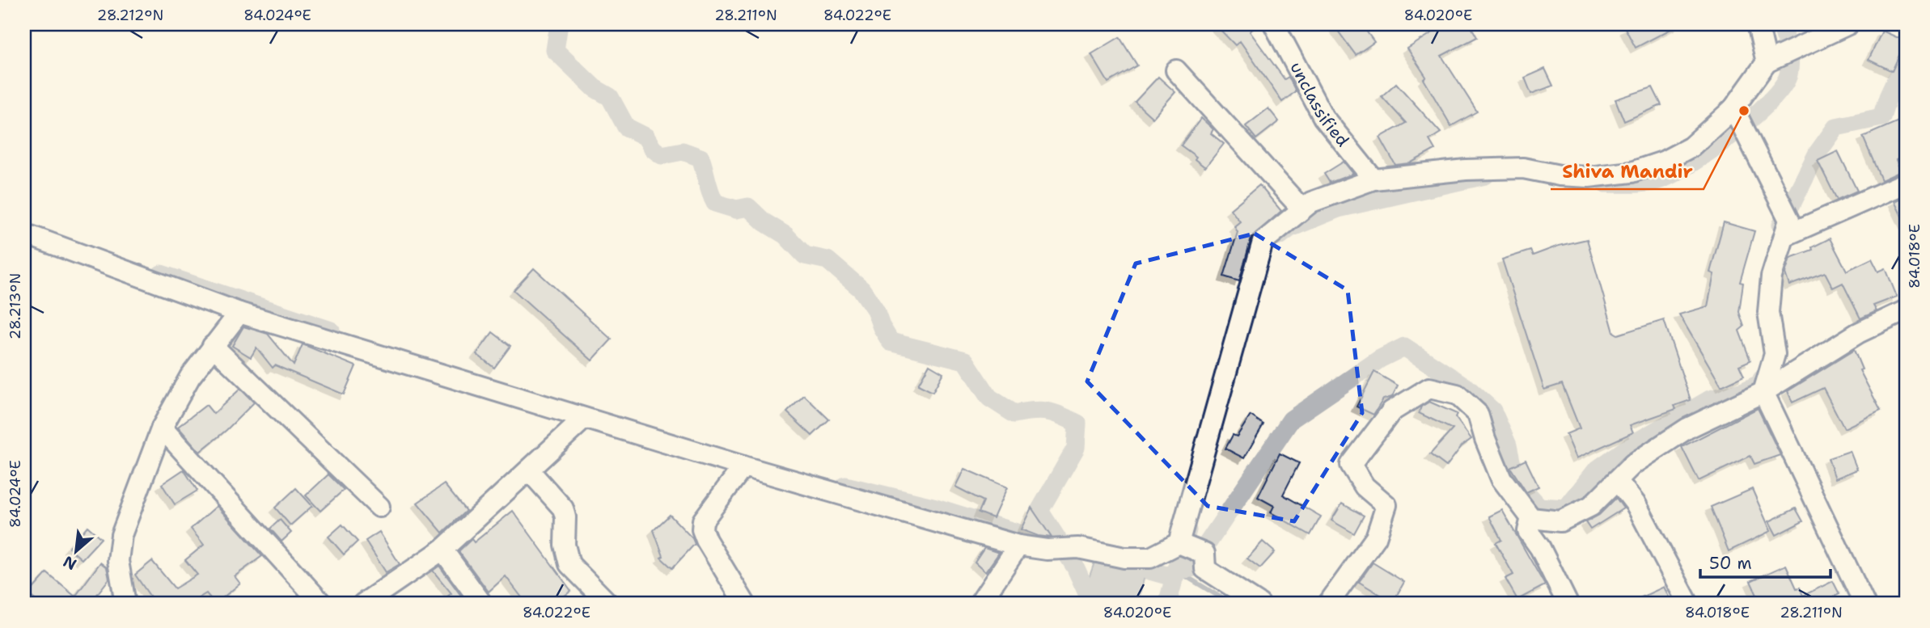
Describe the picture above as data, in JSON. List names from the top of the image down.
{
  "streets": {
    "street": ["unclassified"]
  },
  "places": ["Shiva Mandir"],
  "scale_bar": "50 m",
  "north": "bottom left",
  "coordinates": [
    "28.212°N",
    "84.024°E",
    "28.211°N",
    "84.022°E",
    "84.020°E",
    "84.018°E",
    "28.213°N"
  ]
}
